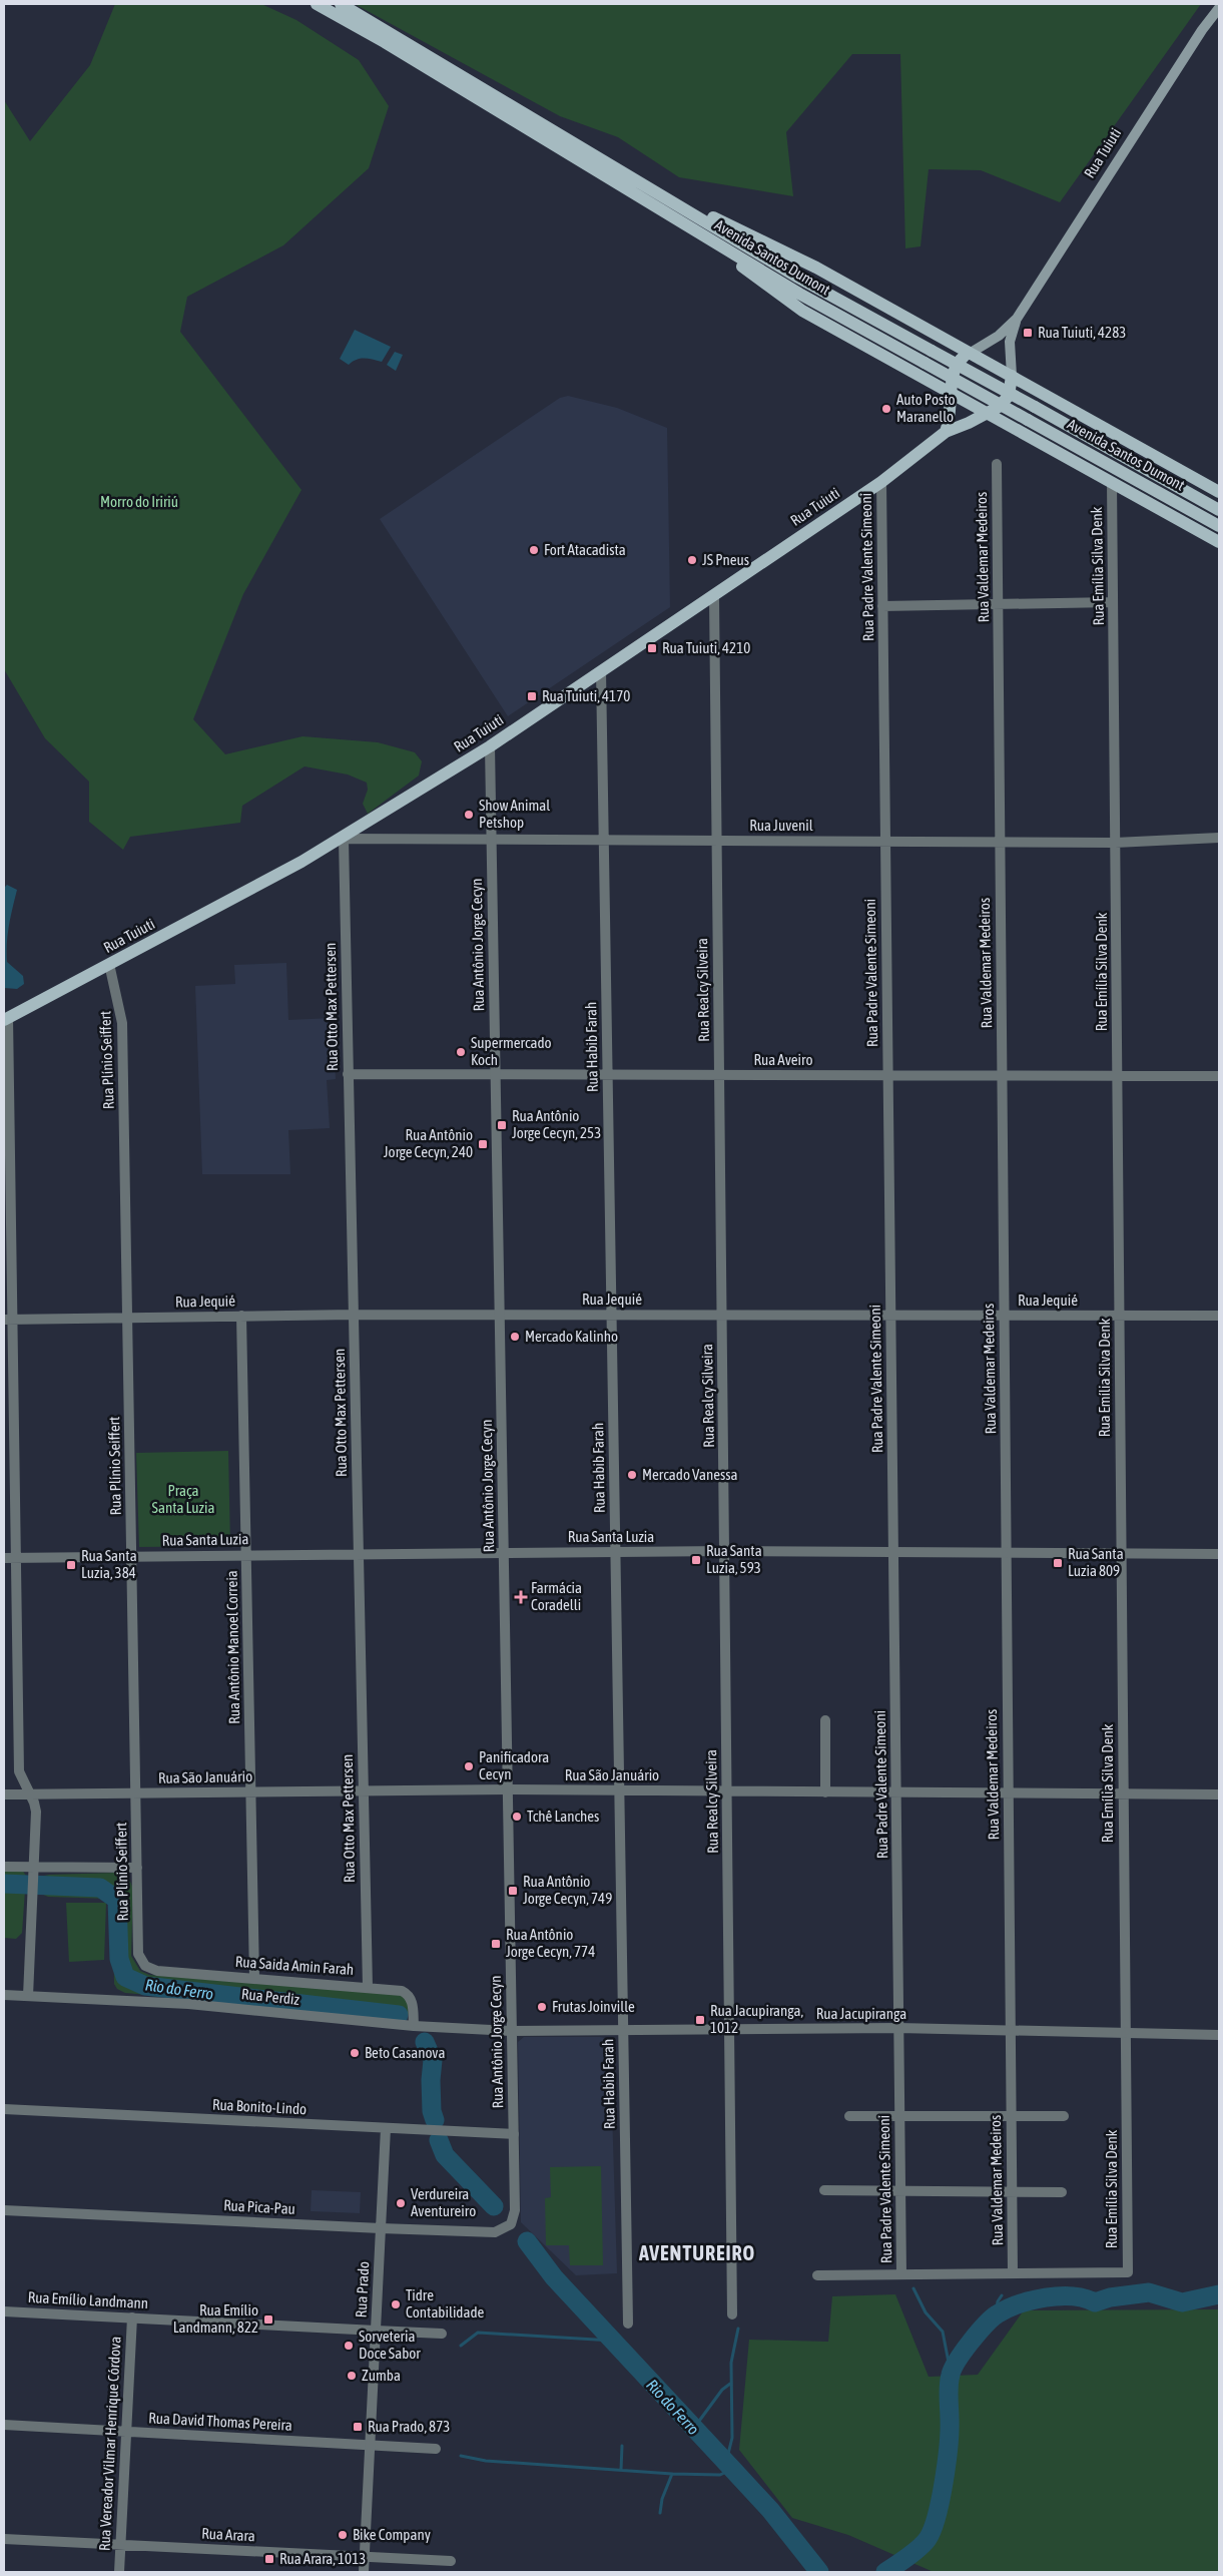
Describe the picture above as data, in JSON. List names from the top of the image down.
{
  "streets": {
    "main road": ["Rua Tuiuti", "Avenida Santos Dumont"],
    "street": [
      "Rua Valdemar Medeiros",
      "Rua Emília Silva Denk",
      "Rua Padre Valente Simeoni",
      "Rua Juvenil",
      "Rua Antônio Jorge Cecyn",
      "Rua Realcy Silveira",
      "Rua Otto Max Pettersen",
      "Rua Habib Farah",
      "Rua Plínio Seiffert",
      "Rua Aveiro",
      "Rua Jequié",
      "Rua Santa Luzia",
      "Rua Antônio Manoel Correia",
      "Rua São Januário",
      "Rua Saida Amin Farah",
      "Rua Perdiz",
      "Rua Jacupiranga",
      "Rua Bonito-Lindo",
      "Rua Pica-Pau",
      "Rua Prado",
      "Rua Emílio Landmann",
      "Rua David Thomas Pereira",
      "Rua Vereador Vilmar Henrique Córdova",
      "Rua Arara"
    ]
  },
  "crossings": [
    ["Rua Tuiuti", "Rua Padre Valente Simeoni"],
    ["Rua Tuiuti", "Rua Juvenil"],
    ["Rua Tuiuti", "Rua Antônio Jorge Cecyn"],
    ["Rua Tuiuti", "Rua Realcy Silveira"],
    ["Rua Tuiuti", "Rua Otto Max Pettersen"],
    ["Rua Tuiuti", "Rua Habib Farah"],
    ["Rua Tuiuti", "Rua Plínio Seiffert"],
    ["Rua Valdemar Medeiros", "Rua Emília Silva Denk"],
    ["Rua Valdemar Medeiros", "Rua Juvenil"],
    ["Rua Valdemar Medeiros", "Rua Aveiro"],
    ["Rua Valdemar Medeiros", "Rua Jequié"],
    ["Rua Valdemar Medeiros", "Rua Santa Luzia"],
    ["Rua Valdemar Medeiros", "Rua São Januário"],
    ["Rua Valdemar Medeiros", "Rua Jacupiranga"],
    ["Rua Emília Silva Denk", "Rua Juvenil"],
    ["Rua Emília Silva Denk", "Rua Aveiro"],
    ["Rua Emília Silva Denk", "Rua Jequié"],
    ["Rua Emília Silva Denk", "Rua Santa Luzia"],
    ["Rua Emília Silva Denk", "Rua São Januário"],
    ["Rua Emília Silva Denk", "Rua Jacupiranga"],
    ["Rua Padre Valente Simeoni", "Rua Juvenil"],
    ["Rua Padre Valente Simeoni", "Rua Aveiro"],
    ["Rua Padre Valente Simeoni", "Rua Jequié"],
    ["Rua Padre Valente Simeoni", "Rua Santa Luzia"],
    ["Rua Padre Valente Simeoni", "Rua São Januário"],
    ["Rua Padre Valente Simeoni", "Rua Jacupiranga"],
    ["Rua Juvenil", "Rua Antônio Jorge Cecyn"],
    ["Rua Juvenil", "Rua Realcy Silveira"],
    ["Rua Juvenil", "Rua Otto Max Pettersen"],
    ["Rua Juvenil", "Rua Habib Farah"],
    ["Rua Antônio Jorge Cecyn", "Rua Aveiro"],
    ["Rua Antônio Jorge Cecyn", "Rua Jequié"],
    ["Rua Antônio Jorge Cecyn", "Rua Santa Luzia"],
    ["Rua Antônio Jorge Cecyn", "Rua São Januário"],
    ["Rua Antônio Jorge Cecyn", "Rua Jacupiranga"],
    ["Rua Antônio Jorge Cecyn", "Rua Bonito-Lindo"],
    ["Rua Antônio Jorge Cecyn", "Rua Pica-Pau"],
    ["Rua Realcy Silveira", "Rua Aveiro"],
    ["Rua Realcy Silveira", "Rua Jequié"],
    ["Rua Realcy Silveira", "Rua Santa Luzia"],
    ["Rua Realcy Silveira", "Rua São Januário"],
    ["Rua Realcy Silveira", "Rua Jacupiranga"],
    ["Rua Otto Max Pettersen", "Rua Aveiro"],
    ["Rua Otto Max Pettersen", "Rua Jequié"],
    ["Rua Otto Max Pettersen", "Rua Santa Luzia"],
    ["Rua Otto Max Pettersen", "Rua São Januário"],
    ["Rua Otto Max Pettersen", "Rua Saida Amin Farah"],
    ["Rua Habib Farah", "Rua Aveiro"],
    ["Rua Habib Farah", "Rua Jequié"],
    ["Rua Habib Farah", "Rua Santa Luzia"],
    ["Rua Habib Farah", "Rua São Januário"],
    ["Rua Habib Farah", "Rua Jacupiranga"],
    ["Rua Plínio Seiffert", "Rua Jequié"],
    ["Rua Plínio Seiffert", "Rua Santa Luzia"],
    ["Rua Plínio Seiffert", "Rua São Januário"],
    ["Rua Plínio Seiffert", "Rua Saida Amin Farah"],
    ["Rua Jequié", "Rua Antônio Manoel Correia"],
    ["Rua Santa Luzia", "Rua Antônio Manoel Correia"],
    ["Rua Antônio Manoel Correia", "Rua São Januário"],
    ["Rua Antônio Manoel Correia", "Rua Saida Amin Farah"],
    ["Rua Saida Amin Farah", "Rua Perdiz"],
    ["Rua Saida Amin Farah", "Rua Jacupiranga"],
    ["Rua Perdiz", "Rua Jacupiranga"],
    ["Rua Bonito-Lindo", "Rua Prado"],
    ["Rua Pica-Pau", "Rua Prado"],
    ["Rua Prado", "Rua Emílio Landmann"],
    ["Rua Prado", "Rua David Thomas Pereira"],
    ["Rua Prado", "Rua Arara"],
    ["Rua Emílio Landmann", "Rua Vereador Vilmar Henrique Córdova"],
    ["Rua David Thomas Pereira", "Rua Vereador Vilmar Henrique Córdova"],
    ["Rua Vereador Vilmar Henrique Córdova", "Rua Arara"]
  ],
  "districts": ["AVENTUREIRO"],
  "water": ["Rio do Ferro"],
  "parks": ["Morro do Iririú", "Praça Santa Luzia"],
  "places": {
    "transit": [
      "Rua Tuiuti, 4283",
      "Rua Tuiuti, 4210",
      "Rua Tuiuti, 4170",
      "Rua Antônio Jorge Cecyn, 253",
      "Rua Antônio Jorge Cecyn, 240",
      "Rua Santa Luzia, 593",
      "Rua Santa Luzia 809",
      "Rua Santa Luzia, 384",
      "Rua Antônio Jorge Cecyn, 749",
      "Rua Antônio Jorge Cecyn, 774",
      "Rua Jacupiranga, 1012",
      "Rua Emílio Landmann, 822",
      "Rua Prado, 873",
      "Rua Arara, 1013"
    ],
    "other": [
      "Auto Posto Maranello",
      "Fort Atacadista",
      "JS Pneus",
      "Show Animal Petshop",
      "Supermercado Koch",
      "Mercado Kalinho",
      "Mercado Vanessa",
      "Panificadora Cecyn",
      "Tchê Lanches",
      "Frutas Joinville",
      "Beto Casanova",
      "Verdureira Aventureiro",
      "Tidre Contabilidade",
      "Sorveteria Doce Sabor",
      "Zumba",
      "Bike Company"
    ],
    "health": ["Farmácia Coradelli"]
  }
}
